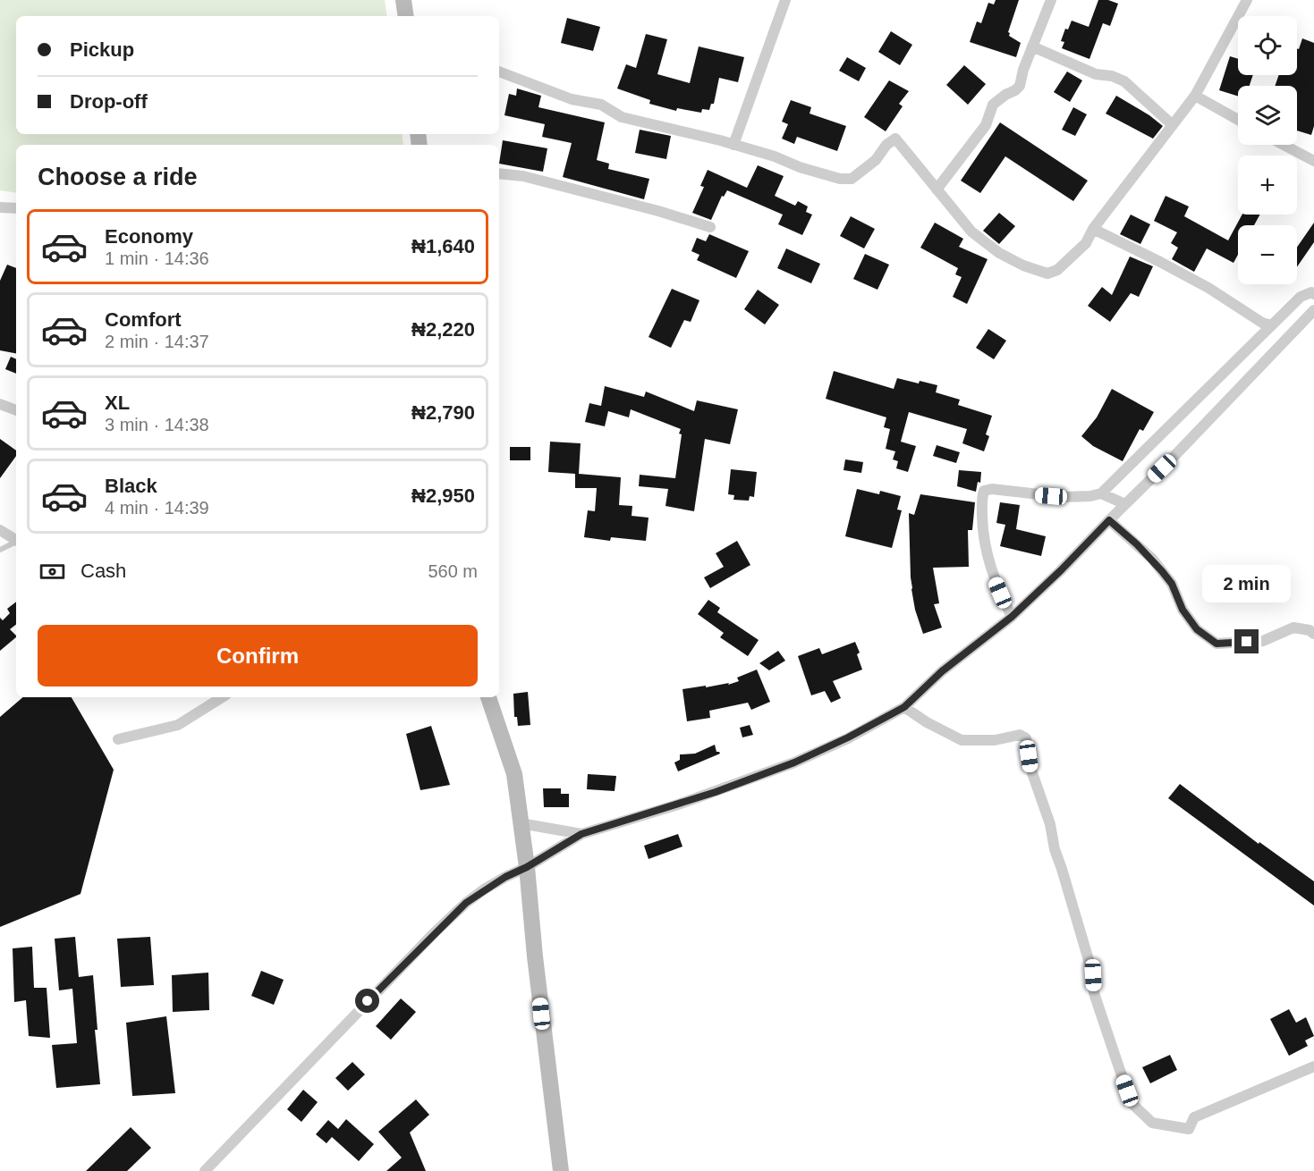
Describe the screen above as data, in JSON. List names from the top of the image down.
{
  "page": {
    "map_buttons": ["+", "−"],
    "banner": ["Pickup", "Drop-off"],
    "heading": "Choose a ride",
    "list": [
      {
        "name": "Economy",
        "note": "1 min · 14:36",
        "value": "₦1,640"
      },
      {
        "name": "Comfort",
        "note": "2 min · 14:37",
        "value": "₦2,220"
      },
      {
        "name": "XL",
        "note": "3 min · 14:38",
        "value": "₦2,790"
      },
      {
        "name": "Black",
        "note": "4 min · 14:39",
        "value": "₦2,950"
      }
    ],
    "pay": ["Cash", "560 m"],
    "bubble": "2 min",
    "buttons": "Confirm"
  }
}
